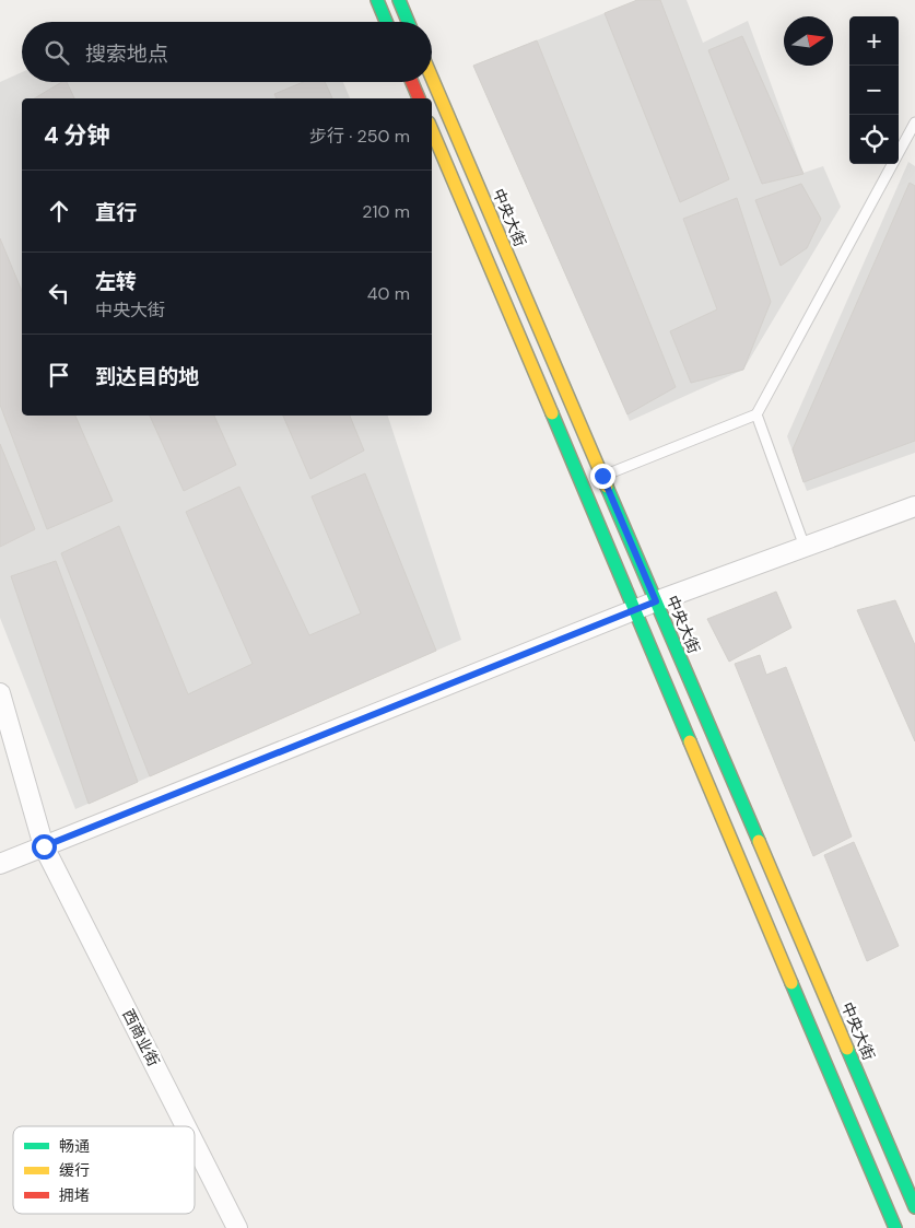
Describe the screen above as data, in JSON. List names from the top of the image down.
{
  "streets": {
    "street": ["中央大街", "西商业街"]
  },
  "legend": ["畅通", "缓行", "拥堵"],
  "north": "right",
  "page": {
    "map_buttons": ["+", "−"],
    "search": "搜索地点",
    "heading": ["4 分钟", "步行 · 250 m"],
    "list": [
      ["直行", "210 m"],
      ["左转", "中央大街", "40 m"],
      "到达目的地"
    ]
  }
}
